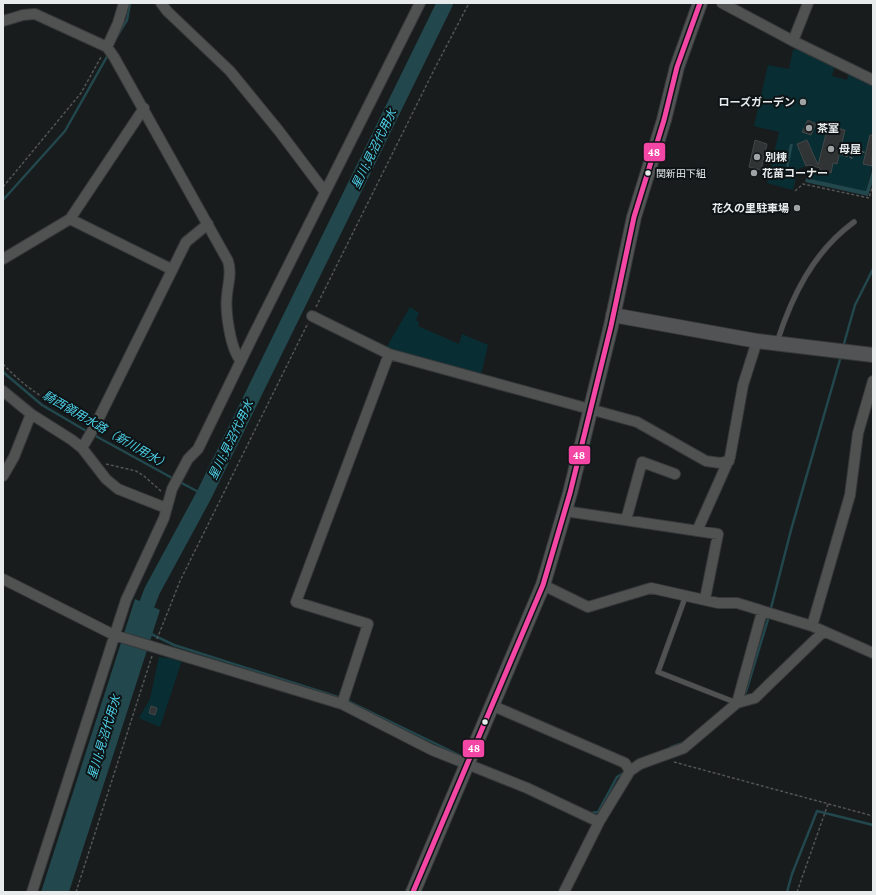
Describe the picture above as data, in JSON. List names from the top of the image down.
{
  "water": ["星川;見沼代用水", "騎西領用水路（新川用水）"],
  "places": [
    "ローズガーデン",
    "茶室",
    "母屋",
    "別棟",
    "関新田下組",
    "花苗コーナー",
    "花久の里駐車場"
  ],
  "lines": ["transit line 48"]
}
